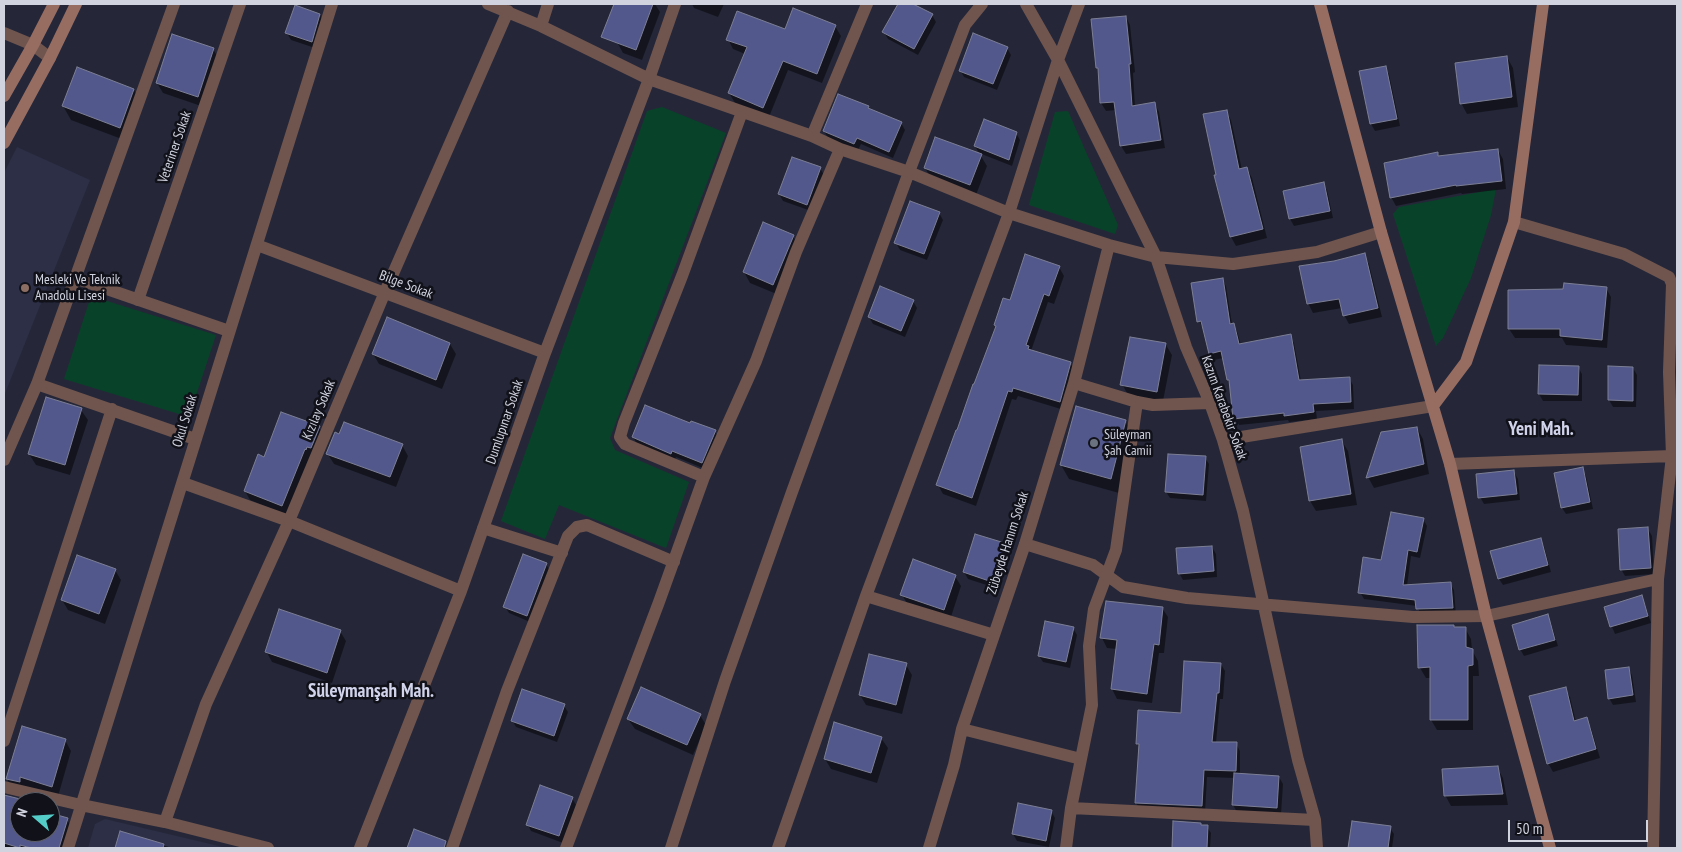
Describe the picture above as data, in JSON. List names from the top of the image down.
{
  "streets": {
    "street": [
      "Veteriner Sokak",
      "Bilge Sokak",
      "Kazım Karabekir Sokak",
      "Kızılay Sokak",
      "Okul Sokak",
      "Dumlupınar Sokak",
      "Zübeyde Hanım Sokak"
    ]
  },
  "crossings": [
    ["Bilge Sokak", "Kızılay Sokak"],
    ["Bilge Sokak", "Okul Sokak"],
    ["Bilge Sokak", "Dumlupınar Sokak"]
  ],
  "districts": ["Yeni Mah.", "Süleymanşah Mah."],
  "places": ["Mesleki Ve Teknik Anadolu Lisesi", "Süleyman Şah Camii"],
  "scale_bar": "50 m",
  "north": "left"
}
